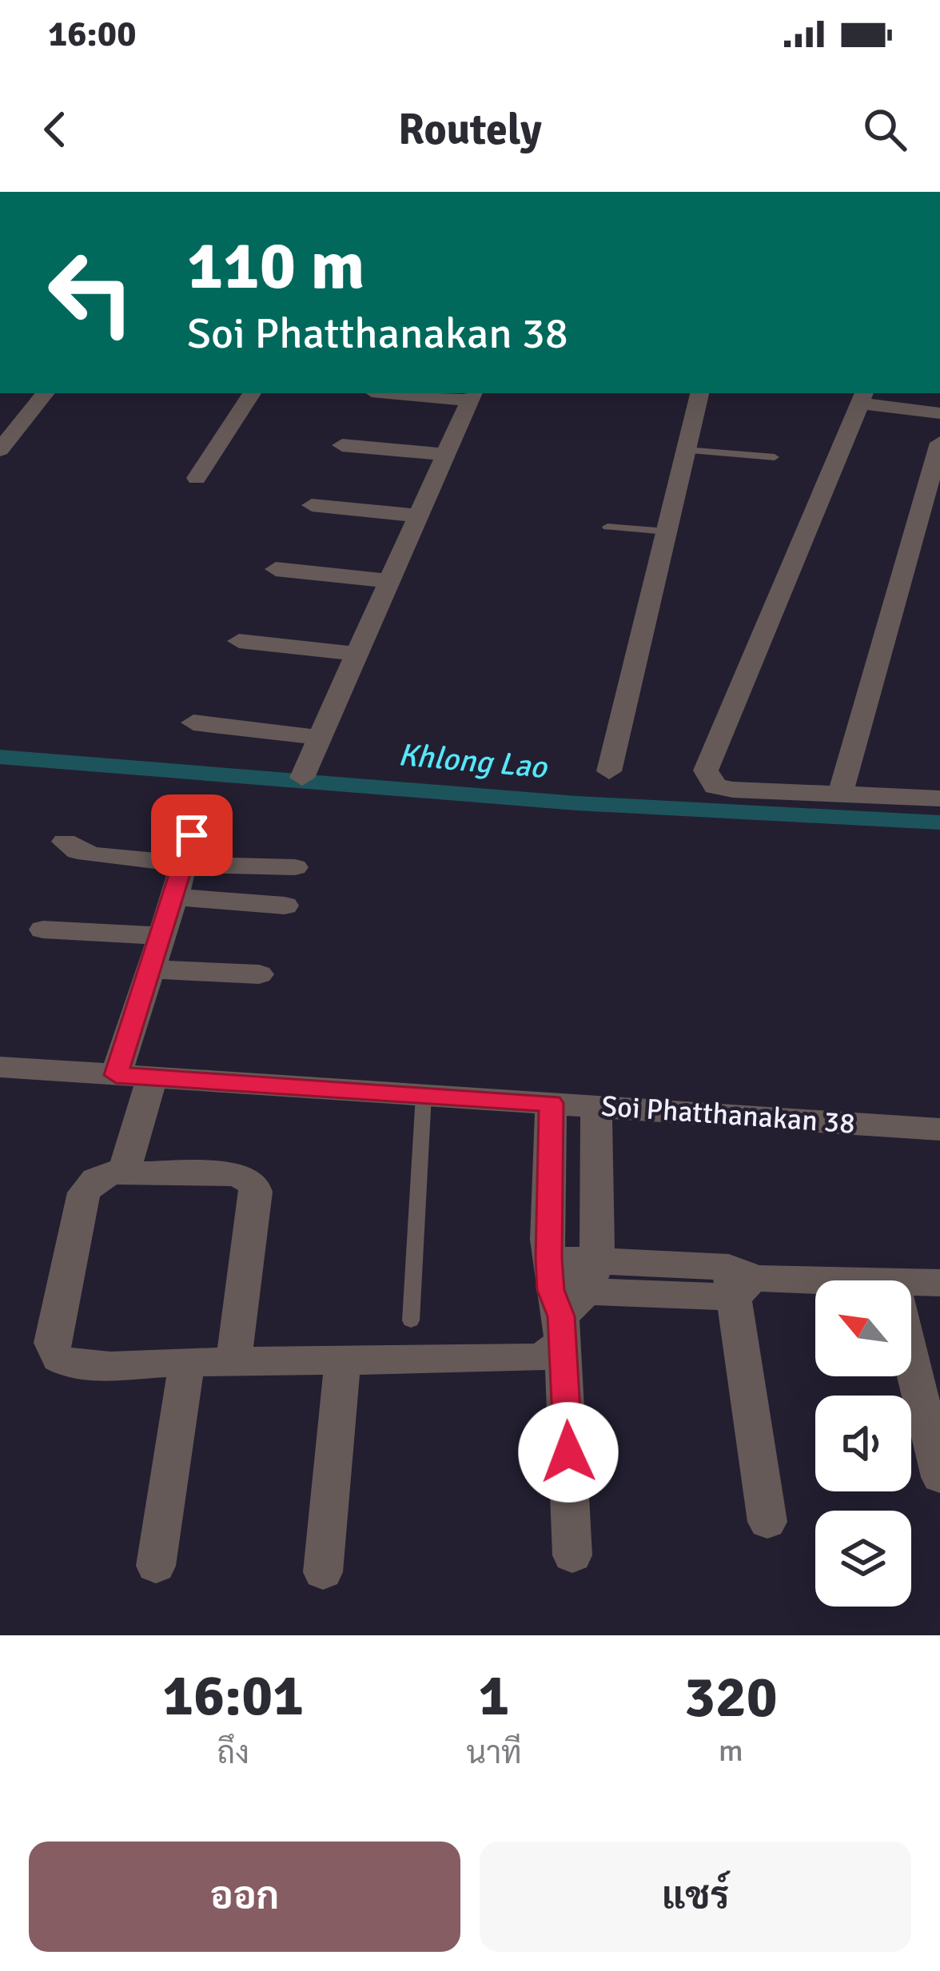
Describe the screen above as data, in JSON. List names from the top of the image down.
{
  "streets": {
    "street": ["Soi Phatthanakan 38"]
  },
  "water": ["Khlong Lao"],
  "north": "top left",
  "page": {
    "status": "16:00",
    "header": "Routely",
    "turn": ["110 m", "Soi Phatthanakan 38"],
    "eta": [
      "16:01",
      "ถึง",
      "1",
      "นาที",
      "320",
      "m"
    ],
    "buttons": ["ออก", "แชร์"]
  }
}
